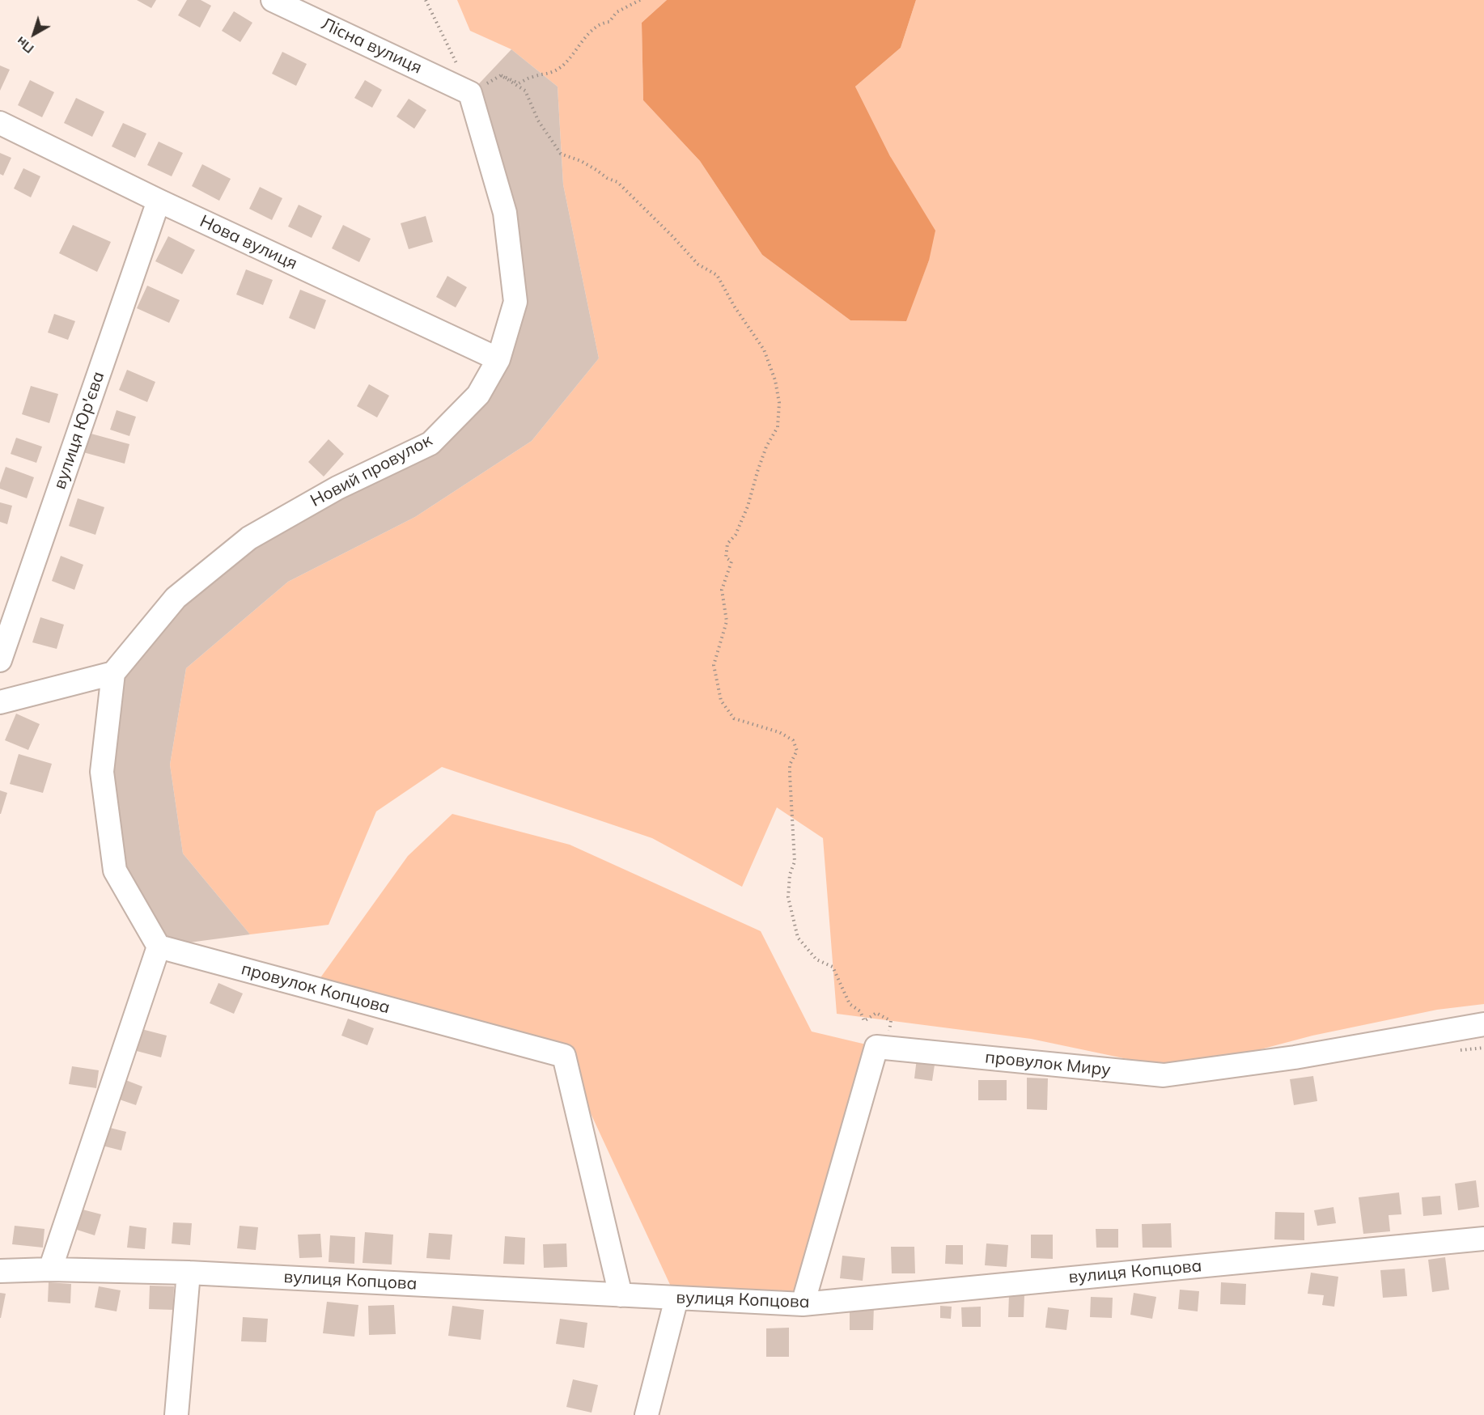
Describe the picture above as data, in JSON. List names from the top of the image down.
{
  "streets": {
    "street": [
      "Лісна вулиця",
      "Нова вулиця",
      "вулиця Юр'єва",
      "Новий провулок",
      "провулок Копцова",
      "провулок Миру",
      "вулиця Копцова"
    ]
  },
  "crossings": [
    ["Лісна вулиця", "Новий провулок"],
    ["Нова вулиця", "вулиця Юр'єва"],
    ["Нова вулиця", "Новий провулок"],
    ["провулок Копцова", "вулиця Копцова"],
    ["провулок Миру", "вулиця Копцова"]
  ],
  "north": "bottom left"
}
